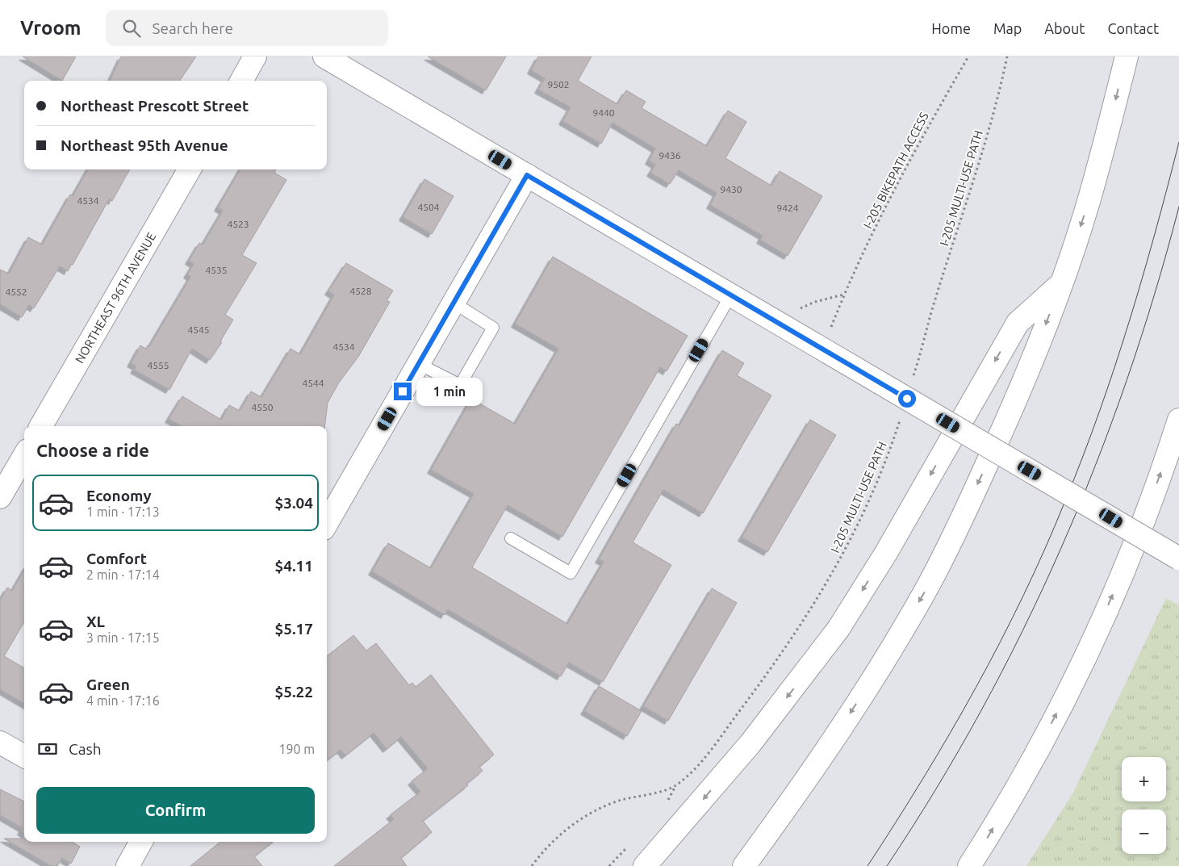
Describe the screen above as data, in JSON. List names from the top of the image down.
{
  "streets": {
    "main road": ["NORTHEAST 96TH AVENUE"],
    "path": ["I-205 BIKEPATH ACCESS", "I-205 MULTI-USE PATH"]
  },
  "house_numbers": [
    "9502",
    "9440",
    "9436",
    "9430",
    "4534",
    "4504",
    "9424",
    "4523",
    "4535",
    "4528",
    "4552",
    "4545",
    "4534",
    "4555",
    "4544",
    "4550"
  ],
  "page": {
    "header": "Vroom",
    "search": "Search here",
    "nav": [
      "Home",
      "Map",
      "About",
      "Contact"
    ],
    "banner": ["Northeast Prescott Street", "Northeast 95th Avenue"],
    "bubble": "1 min",
    "heading": "Choose a ride",
    "list": [
      {
        "name": "Economy",
        "note": "1 min · 17:13",
        "value": "$3.04"
      },
      {
        "name": "Comfort",
        "note": "2 min · 17:14",
        "value": "$4.11"
      },
      {
        "name": "XL",
        "note": "3 min · 17:15",
        "value": "$5.17"
      },
      {
        "name": "Green",
        "note": "4 min · 17:16",
        "value": "$5.22"
      }
    ],
    "pay": ["Cash", "190 m"],
    "map_buttons": ["+", "−"],
    "buttons": "Confirm"
  }
}
